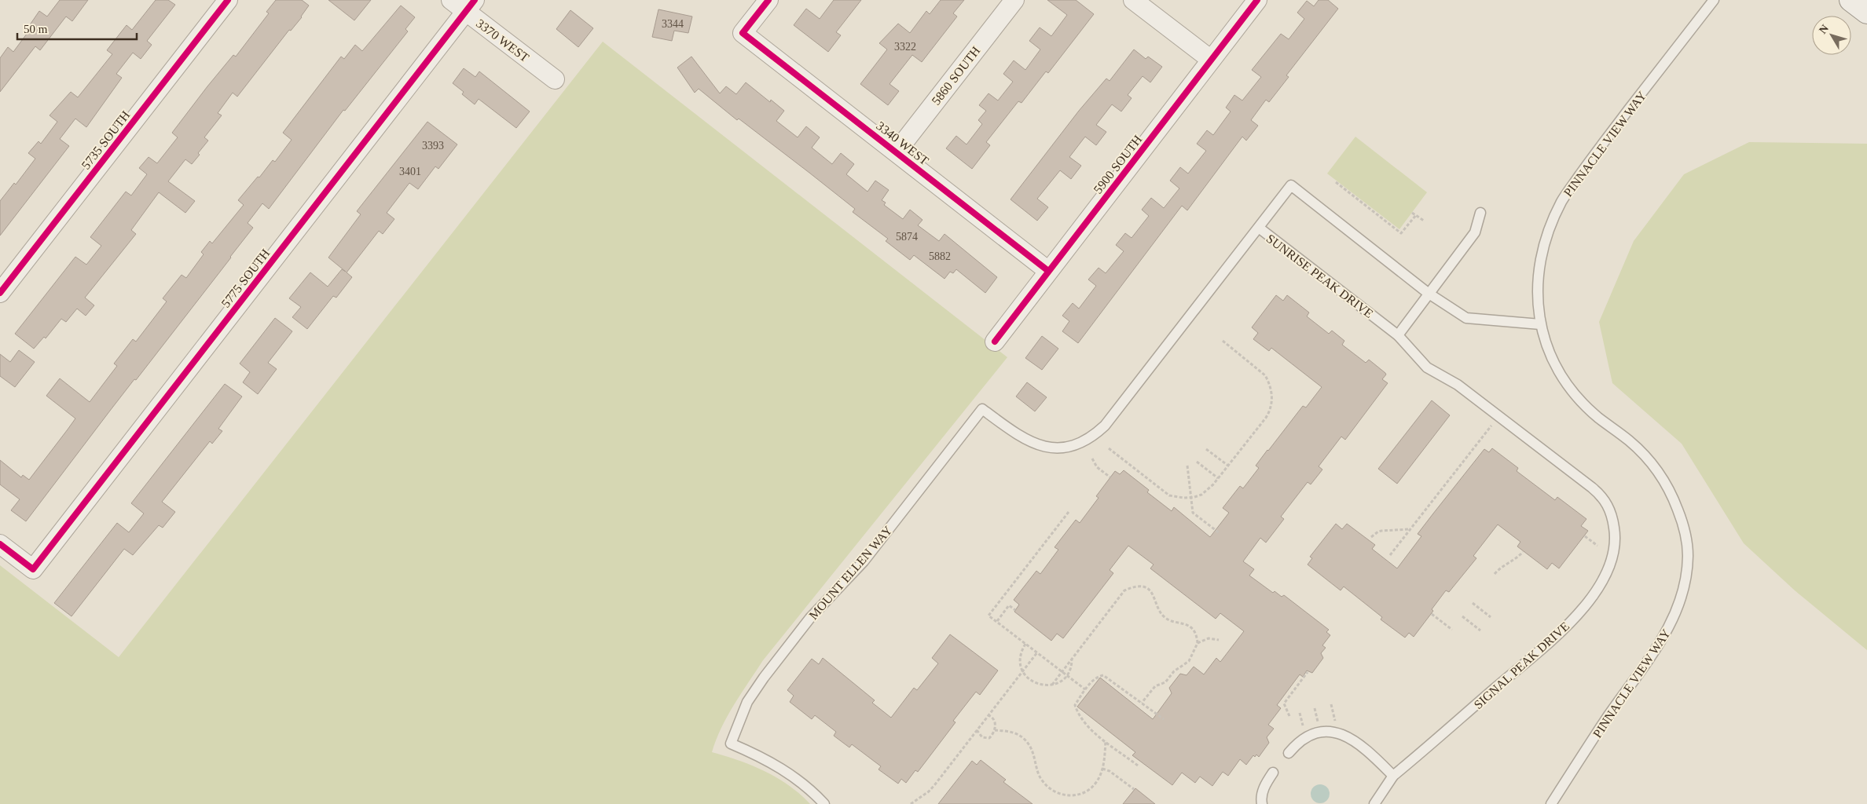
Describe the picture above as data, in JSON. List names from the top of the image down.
{
  "streets": {
    "street": [
      "3370 WEST",
      "5860 SOUTH",
      "5735 SOUTH",
      "3340 WEST",
      "5900 SOUTH",
      "5775 SOUTH"
    ],
    "lane": [
      "PINNACLE VIEW WAY",
      "SUNRISE PEAK DRIVE",
      "MOUNT ELLEN WAY",
      "SIGNAL PEAK DRIVE"
    ]
  },
  "crossings": [
    ["3370 WEST", "5775 SOUTH"],
    ["5860 SOUTH", "3340 WEST"],
    ["3340 WEST", "5900 SOUTH"],
    ["SUNRISE PEAK DRIVE", "MOUNT ELLEN WAY"],
    ["SUNRISE PEAK DRIVE", "SIGNAL PEAK DRIVE"]
  ],
  "house_numbers": [
    "3344",
    "3322",
    "3393",
    "3401",
    "5874",
    "5882"
  ],
  "scale_bar": "50 m",
  "north": "top left"
}
